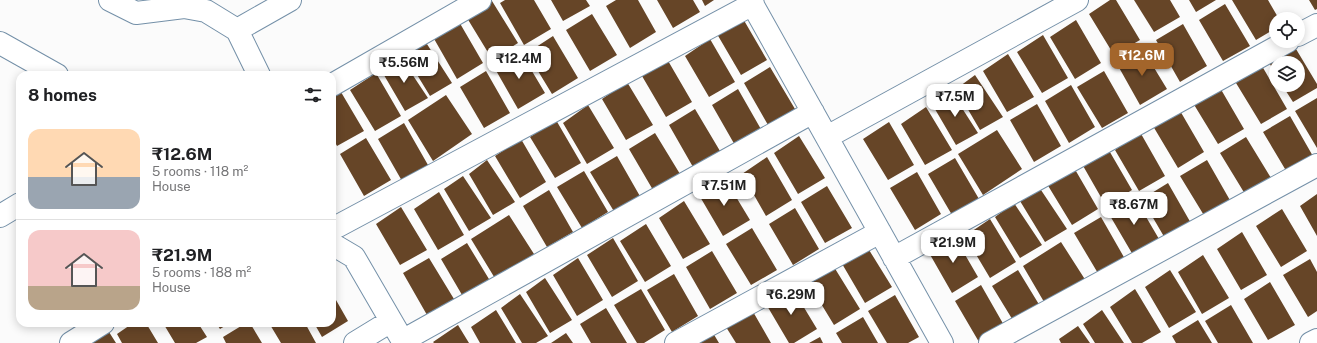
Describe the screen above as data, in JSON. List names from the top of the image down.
{
  "page": {
    "price": [
      "₹12.6M",
      "₹12.4M",
      "₹5.56M",
      "₹7.5M",
      "₹7.51M",
      "₹8.67M",
      "₹21.9M",
      "₹6.29M"
    ],
    "heading": "8 homes",
    "list": [
      {
        "name": "₹12.6M",
        "note": "5 rooms · 118 m² · House"
      },
      {
        "name": "₹21.9M",
        "note": "5 rooms · 188 m² · House"
      }
    ]
  }
}
